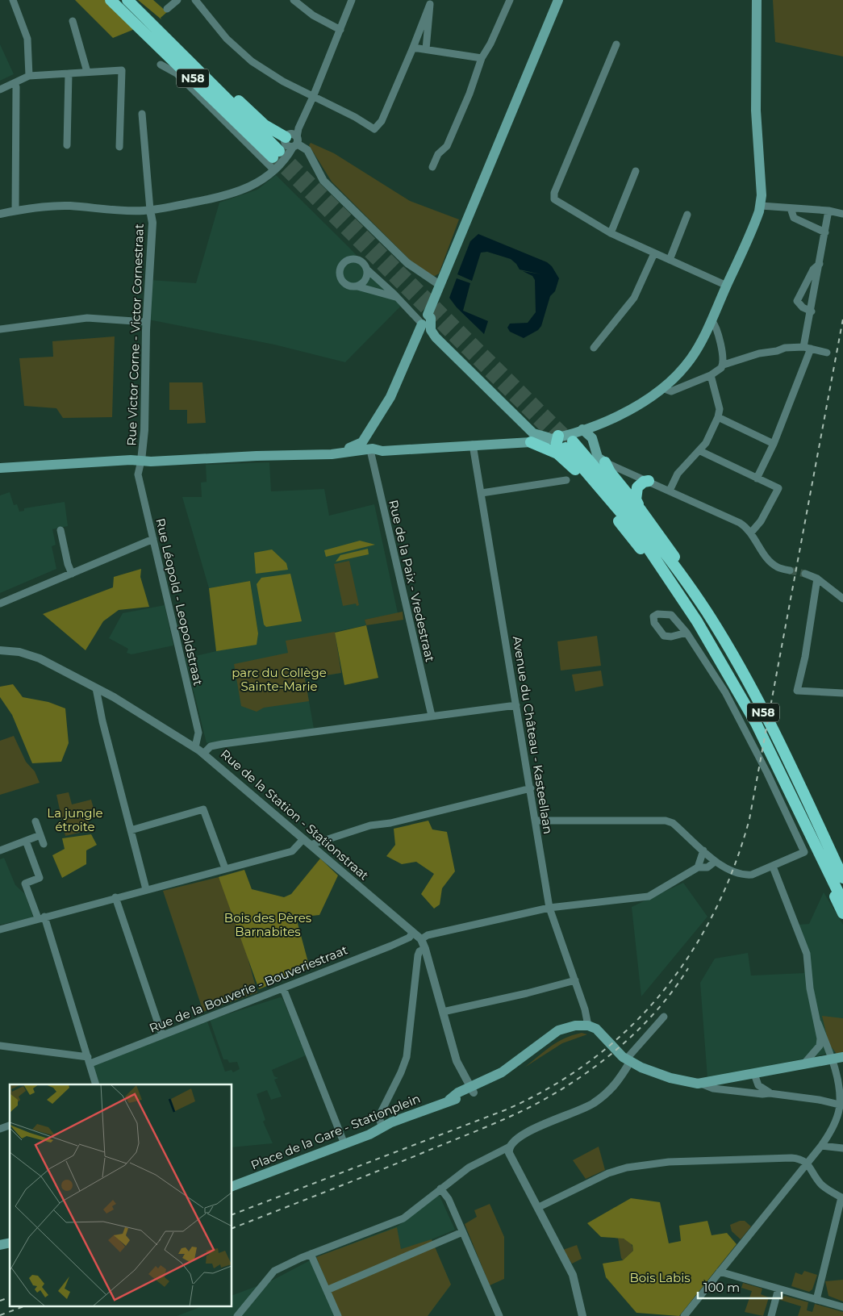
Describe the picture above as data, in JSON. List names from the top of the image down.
{
  "streets": {
    "highway": ["N58"],
    "main road": ["Place de la Gare - Stationplein"],
    "street": [
      "Rue Victor Corne - Victor Cornestraat",
      "Rue de la Paix - Vredestraat",
      "Rue Léopold - Leopoldstraat",
      "Avenue du Château - Kasteellaan",
      "Rue de la Station - Stationstraat",
      "Rue de la Bouverie - Bouveriestraat"
    ]
  },
  "crossings": [
    ["Rue Victor Corne - Victor Cornestraat", "Rue Léopold - Leopoldstraat"],
    ["Rue Léopold - Leopoldstraat", "Rue de la Station - Stationstraat"],
    ["Avenue du Château - Kasteellaan", "Place de la Gare - Stationplein"],
    ["Rue de la Station - Stationstraat", "Rue de la Bouverie - Bouveriestraat"],
    ["Rue de la Station - Stationstraat", "Place de la Gare - Stationplein"]
  ],
  "parks": [
    "parc du Collège Sainte-Marie",
    "La jungle étroite",
    "Bois des Pères Barnabites",
    "Bois Labis"
  ],
  "scale_bar": "100 m"
}
